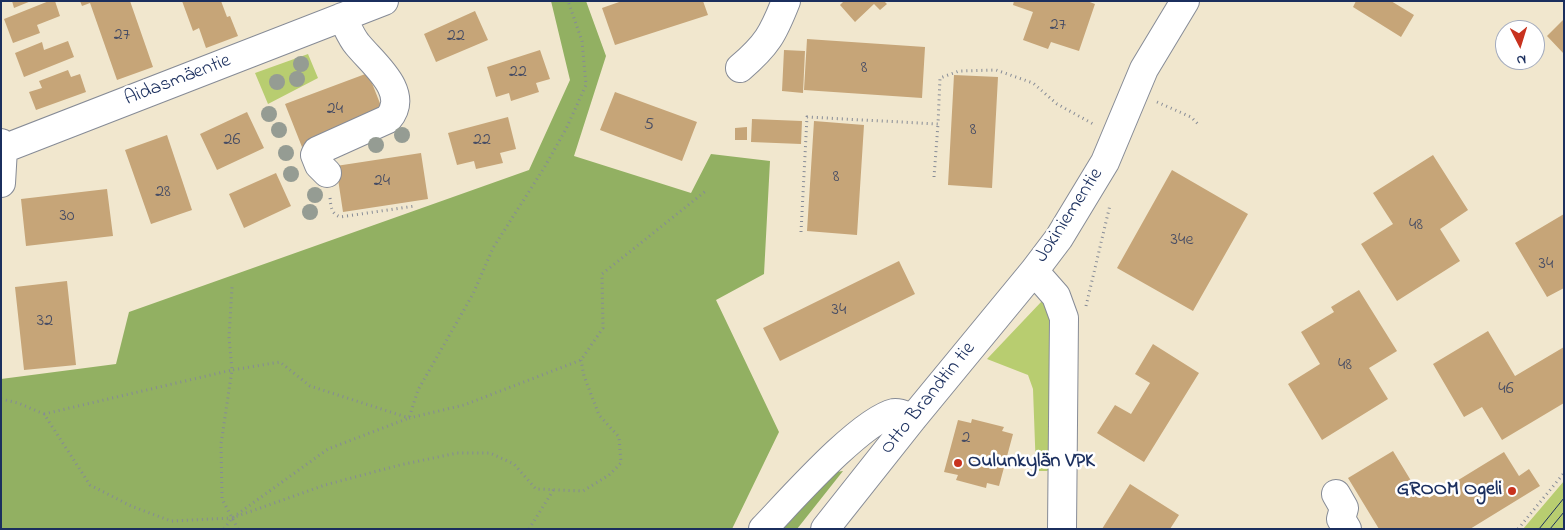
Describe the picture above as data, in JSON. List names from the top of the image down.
{
  "streets": {
    "street": ["Aidasmäentie", "Jokiniementie", "Otto Brandtin tie"]
  },
  "crossings": [
    ["Jokiniementie", "Otto Brandtin tie"]
  ],
  "places": ["Oulunkylän VPK", "GROOM Ogeli"],
  "house_numbers": [
    "27",
    "27",
    "22",
    "8",
    "22",
    "24",
    "5",
    "8",
    "26",
    "22",
    "8",
    "24",
    "28",
    "30",
    "48",
    "34e",
    "34",
    "34",
    "32",
    "48",
    "46",
    "2"
  ],
  "north": "bottom"
}
